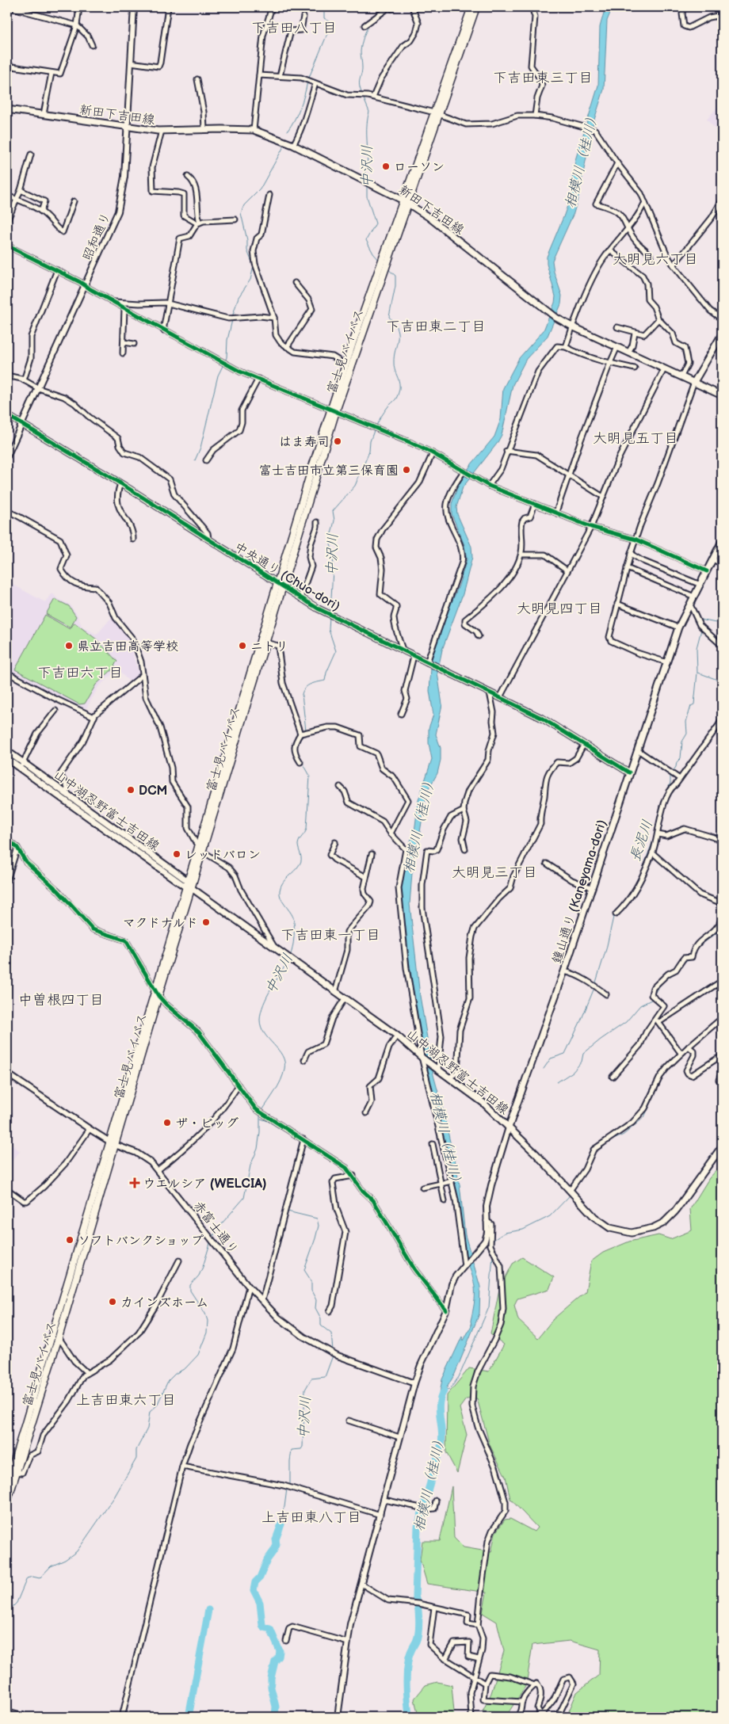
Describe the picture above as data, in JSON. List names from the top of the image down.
{
  "streets": {
    "highway": ["富士見バイパス"],
    "main road": ["新田下吉田線", "山中湖忍野富士吉田線", "鐘山通り (Kaneyama-dori)"],
    "street": ["昭和通り", "中央通り (Chuo-dori)", "赤富士通り"]
  },
  "crossings": [
    ["新田下吉田線", "昭和通り"],
    ["新田下吉田線", "富士見バイパス"],
    ["昭和通り", "中央通り (Chuo-dori)"],
    ["富士見バイパス", "中央通り (Chuo-dori)"],
    ["富士見バイパス", "山中湖忍野富士吉田線"],
    ["富士見バイパス", "赤富士通り"],
    ["中央通り (Chuo-dori)", "鐘山通り (Kaneyama-dori)"],
    ["山中湖忍野富士吉田線", "鐘山通り (Kaneyama-dori)"]
  ],
  "districts": [
    "下吉田八丁目",
    "下吉田東三丁目",
    "大明見六丁目",
    "下吉田東二丁目",
    "大明見五丁目",
    "大明見四丁目",
    "下吉田六丁目",
    "大明見三丁目",
    "下吉田東一丁目",
    "中曽根四丁目",
    "上吉田東六丁目",
    "上吉田東八丁目"
  ],
  "water": ["相模川（桂川）", "中沢川", "長泥川"],
  "places": {
    "other": [
      "ローソン",
      "はま寿司",
      "富士吉田市立第三保育園",
      "県立吉田高等学校",
      "ニトリ",
      "DCM",
      "レッドバロン",
      "マクドナルド",
      "ザ・ビッグ",
      "ソフトバンクショップ",
      "カインズホーム"
    ],
    "health": ["ウエルシア (WELCIA)"]
  }
}
